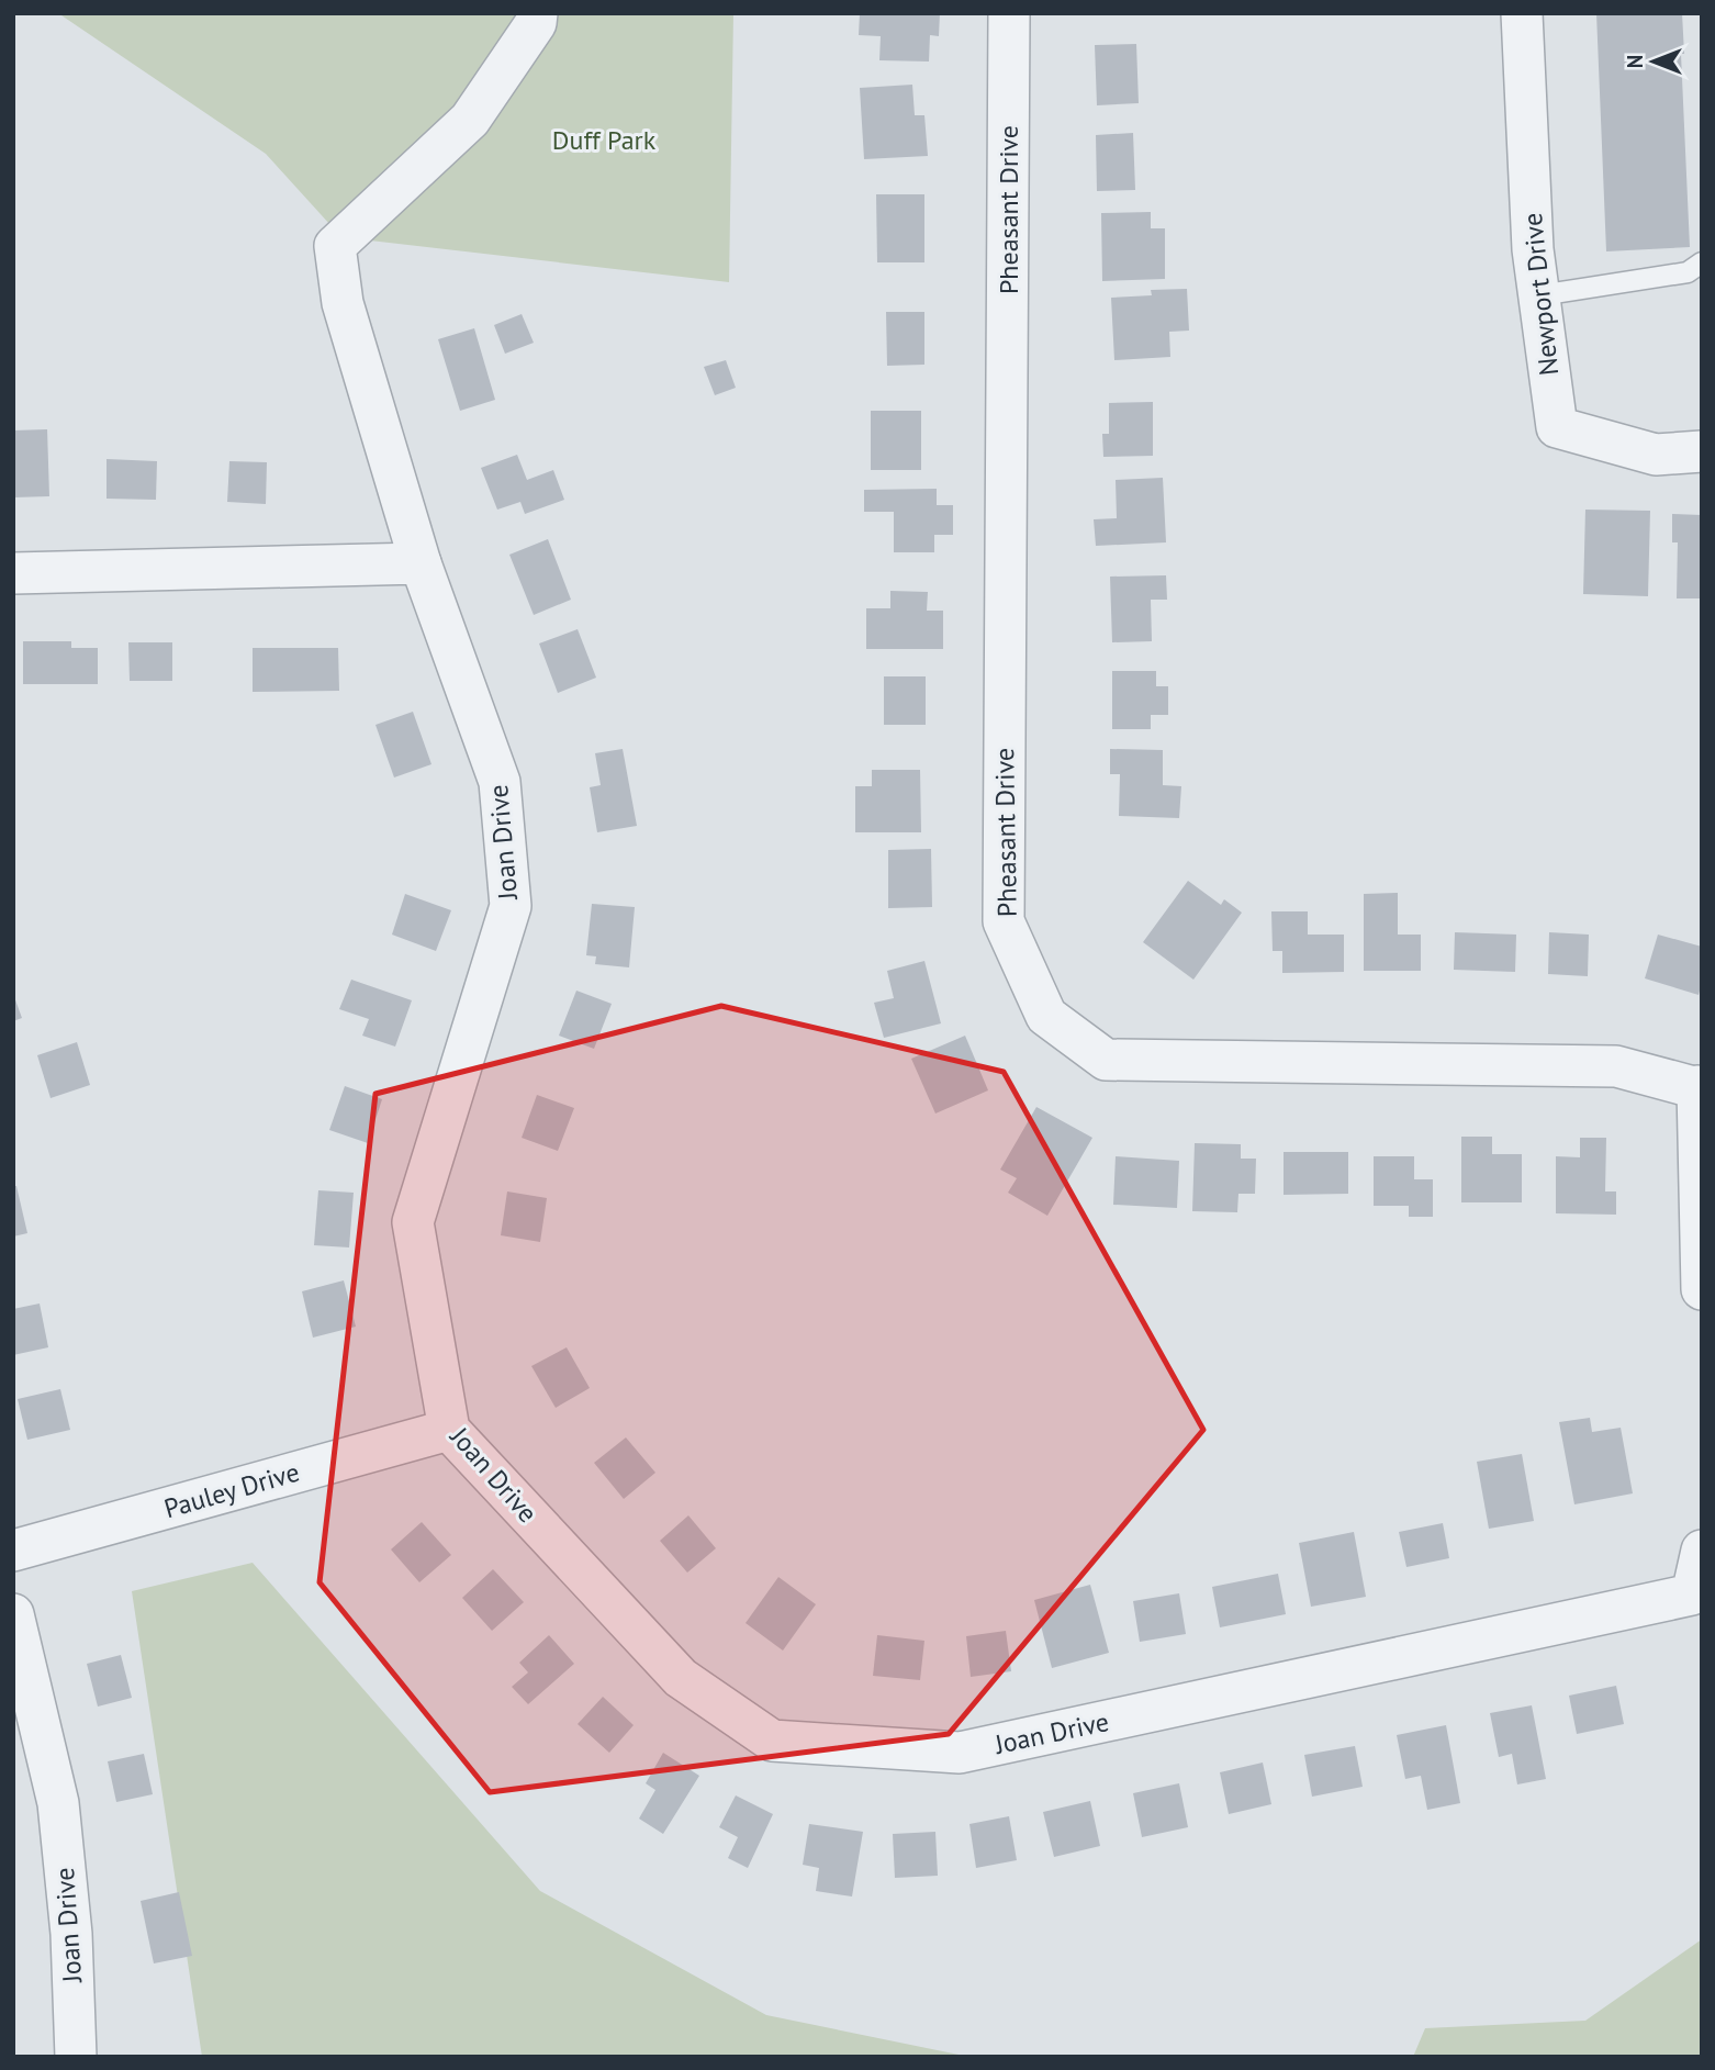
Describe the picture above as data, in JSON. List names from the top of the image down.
{
  "streets": {
    "street": [
      "Pheasant Drive",
      "Newport Drive",
      "Joan Drive",
      "Pauley Drive"
    ]
  },
  "crossings": [
    ["Joan Drive", "Pauley Drive"]
  ],
  "parks": ["Duff Park"],
  "north": "left"
}
